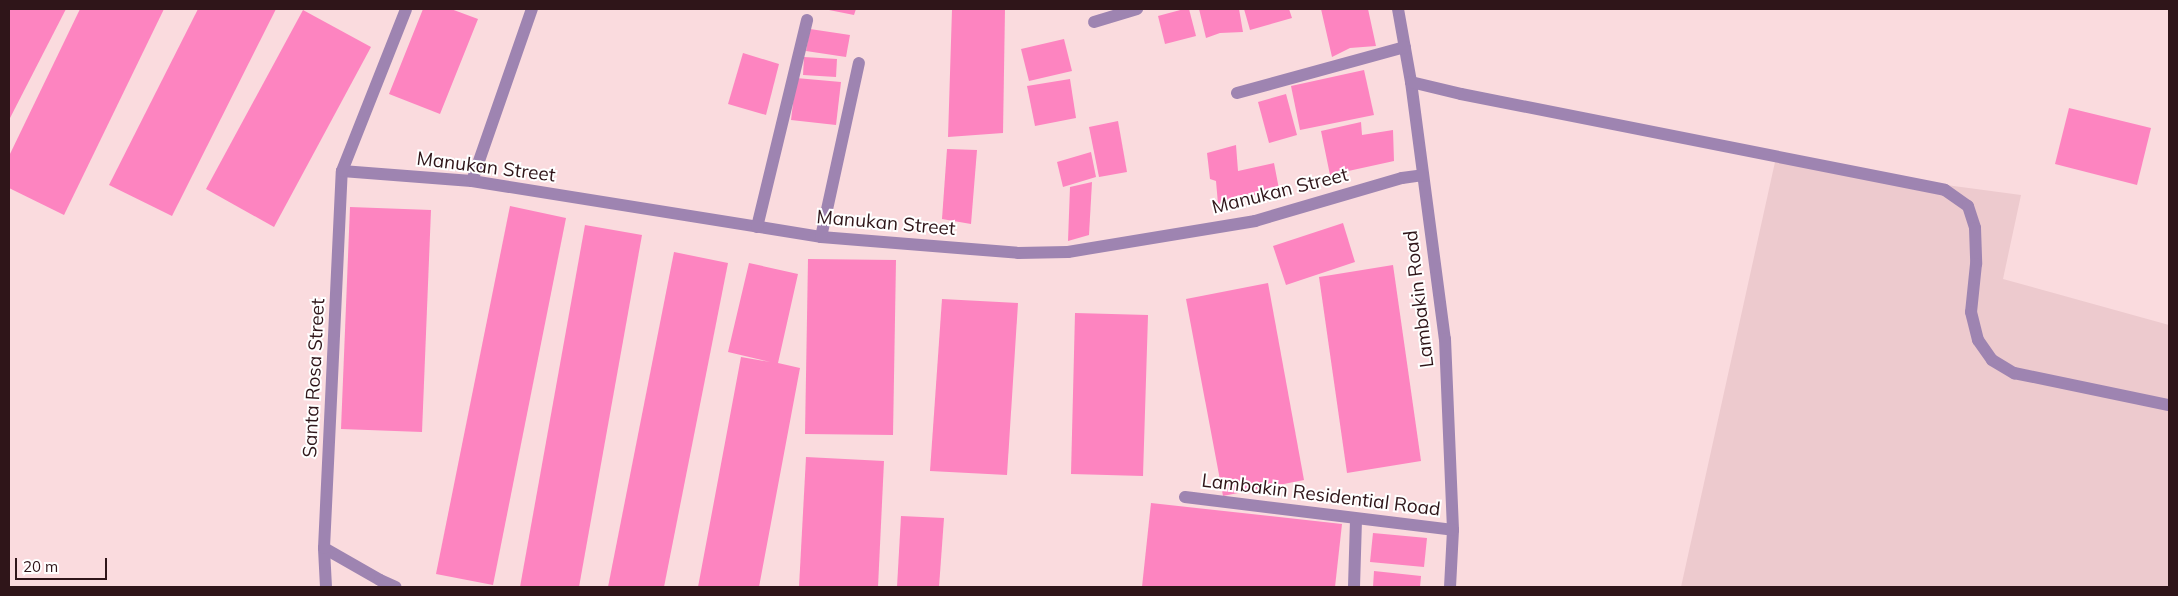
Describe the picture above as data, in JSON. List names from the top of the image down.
{
  "streets": {
    "street": [
      "Manukan Street",
      "Lambakin Road",
      "Santa Rosa Street",
      "Lambakin Residential Road"
    ]
  },
  "crossings": [
    ["Manukan Street", "Lambakin Road"],
    ["Manukan Street", "Santa Rosa Street"],
    ["Lambakin Road", "Lambakin Residential Road"]
  ],
  "scale_bar": "20 m"
}
